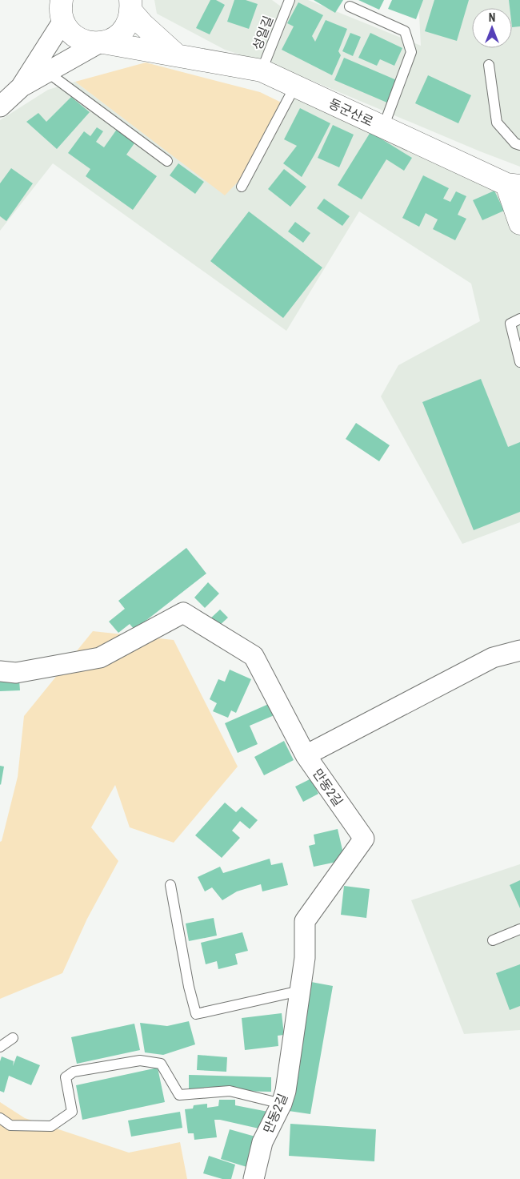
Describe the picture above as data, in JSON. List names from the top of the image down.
{
  "streets": {
    "main road": ["동군산로"],
    "street": ["만동2길"],
    "lane": ["성일길"]
  },
  "crossings": [
    ["성일길", "동군산로"]
  ],
  "north": "top"
}
